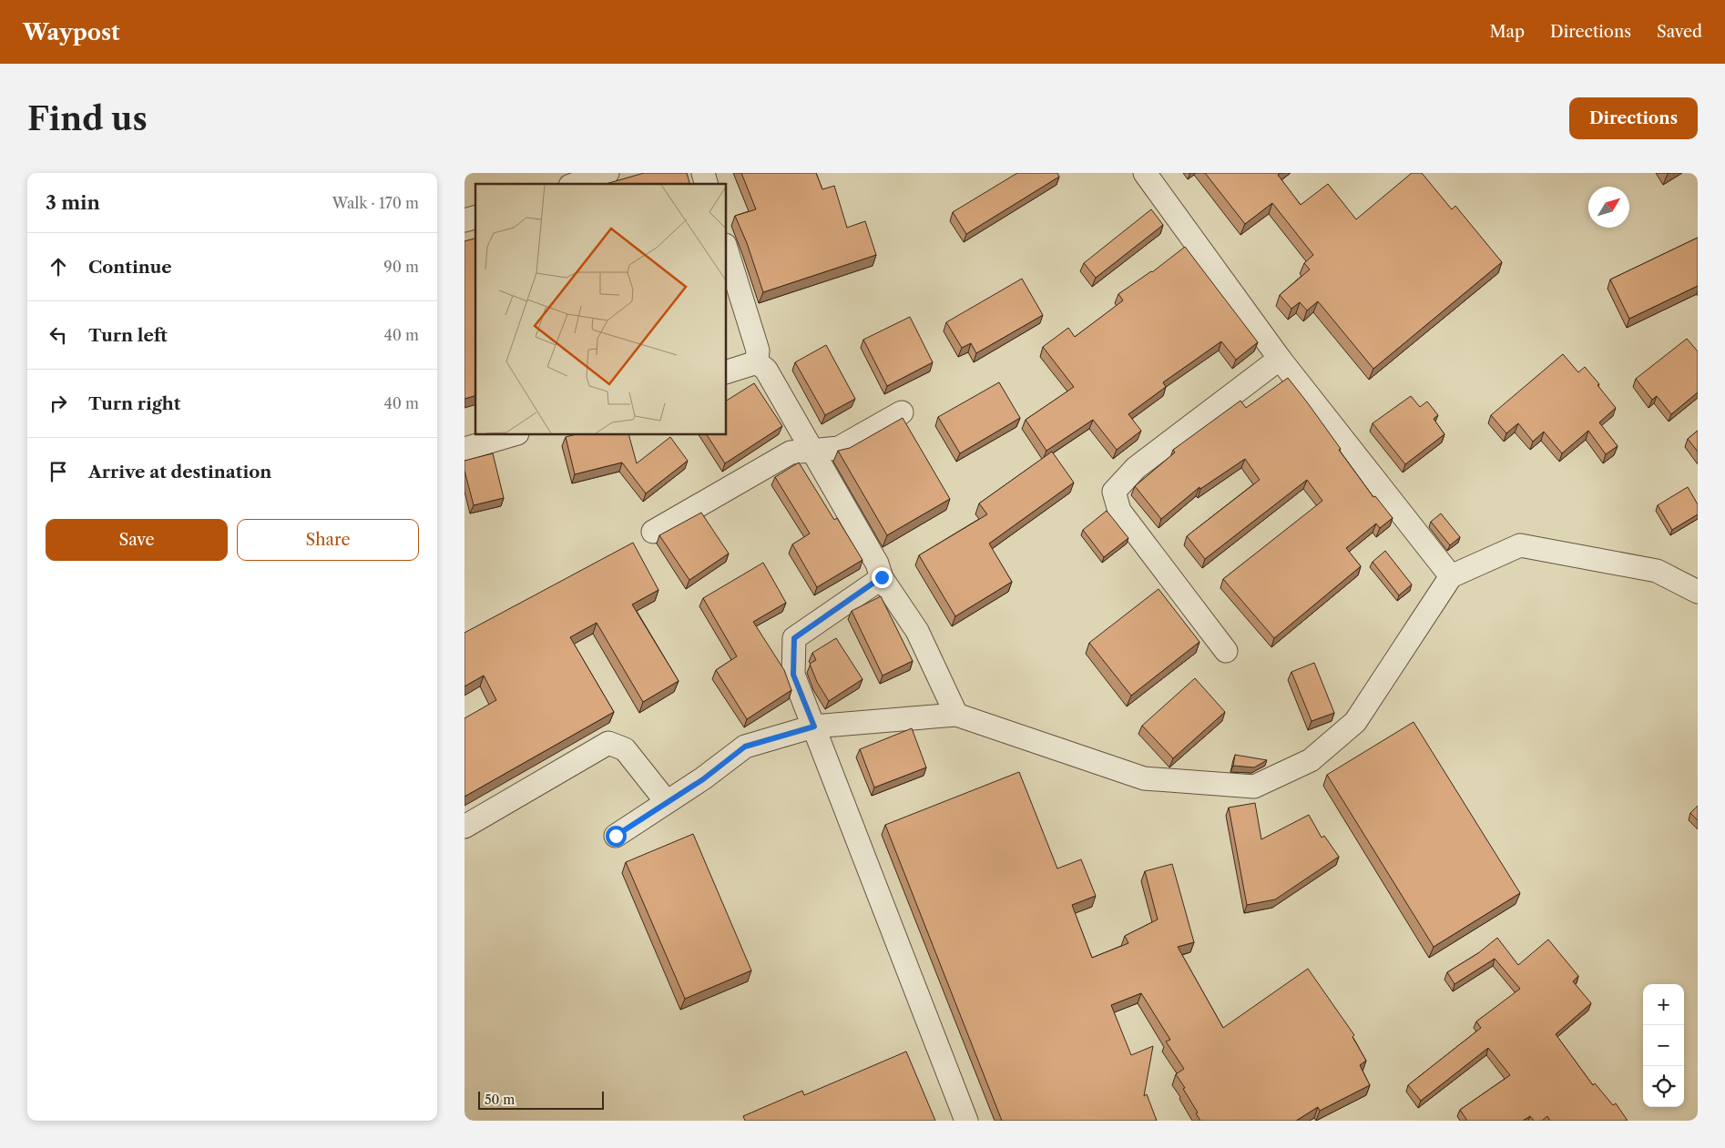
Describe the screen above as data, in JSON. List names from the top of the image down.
{
  "scale_bar": "50 m",
  "north": "top right",
  "page": {
    "header": "Waypost",
    "nav": ["Map", "Directions", "Saved"],
    "buttons": [
      "Directions",
      ["Save", "Share"]
    ],
    "title": "Find us",
    "heading": ["3 min", "Walk · 170 m"],
    "list": [
      ["Continue", "90 m"],
      ["Turn left", "40 m"],
      ["Turn right", "40 m"],
      "Arrive at destination"
    ],
    "map_buttons": ["+", "−"],
    "scale": "50 m"
  }
}
